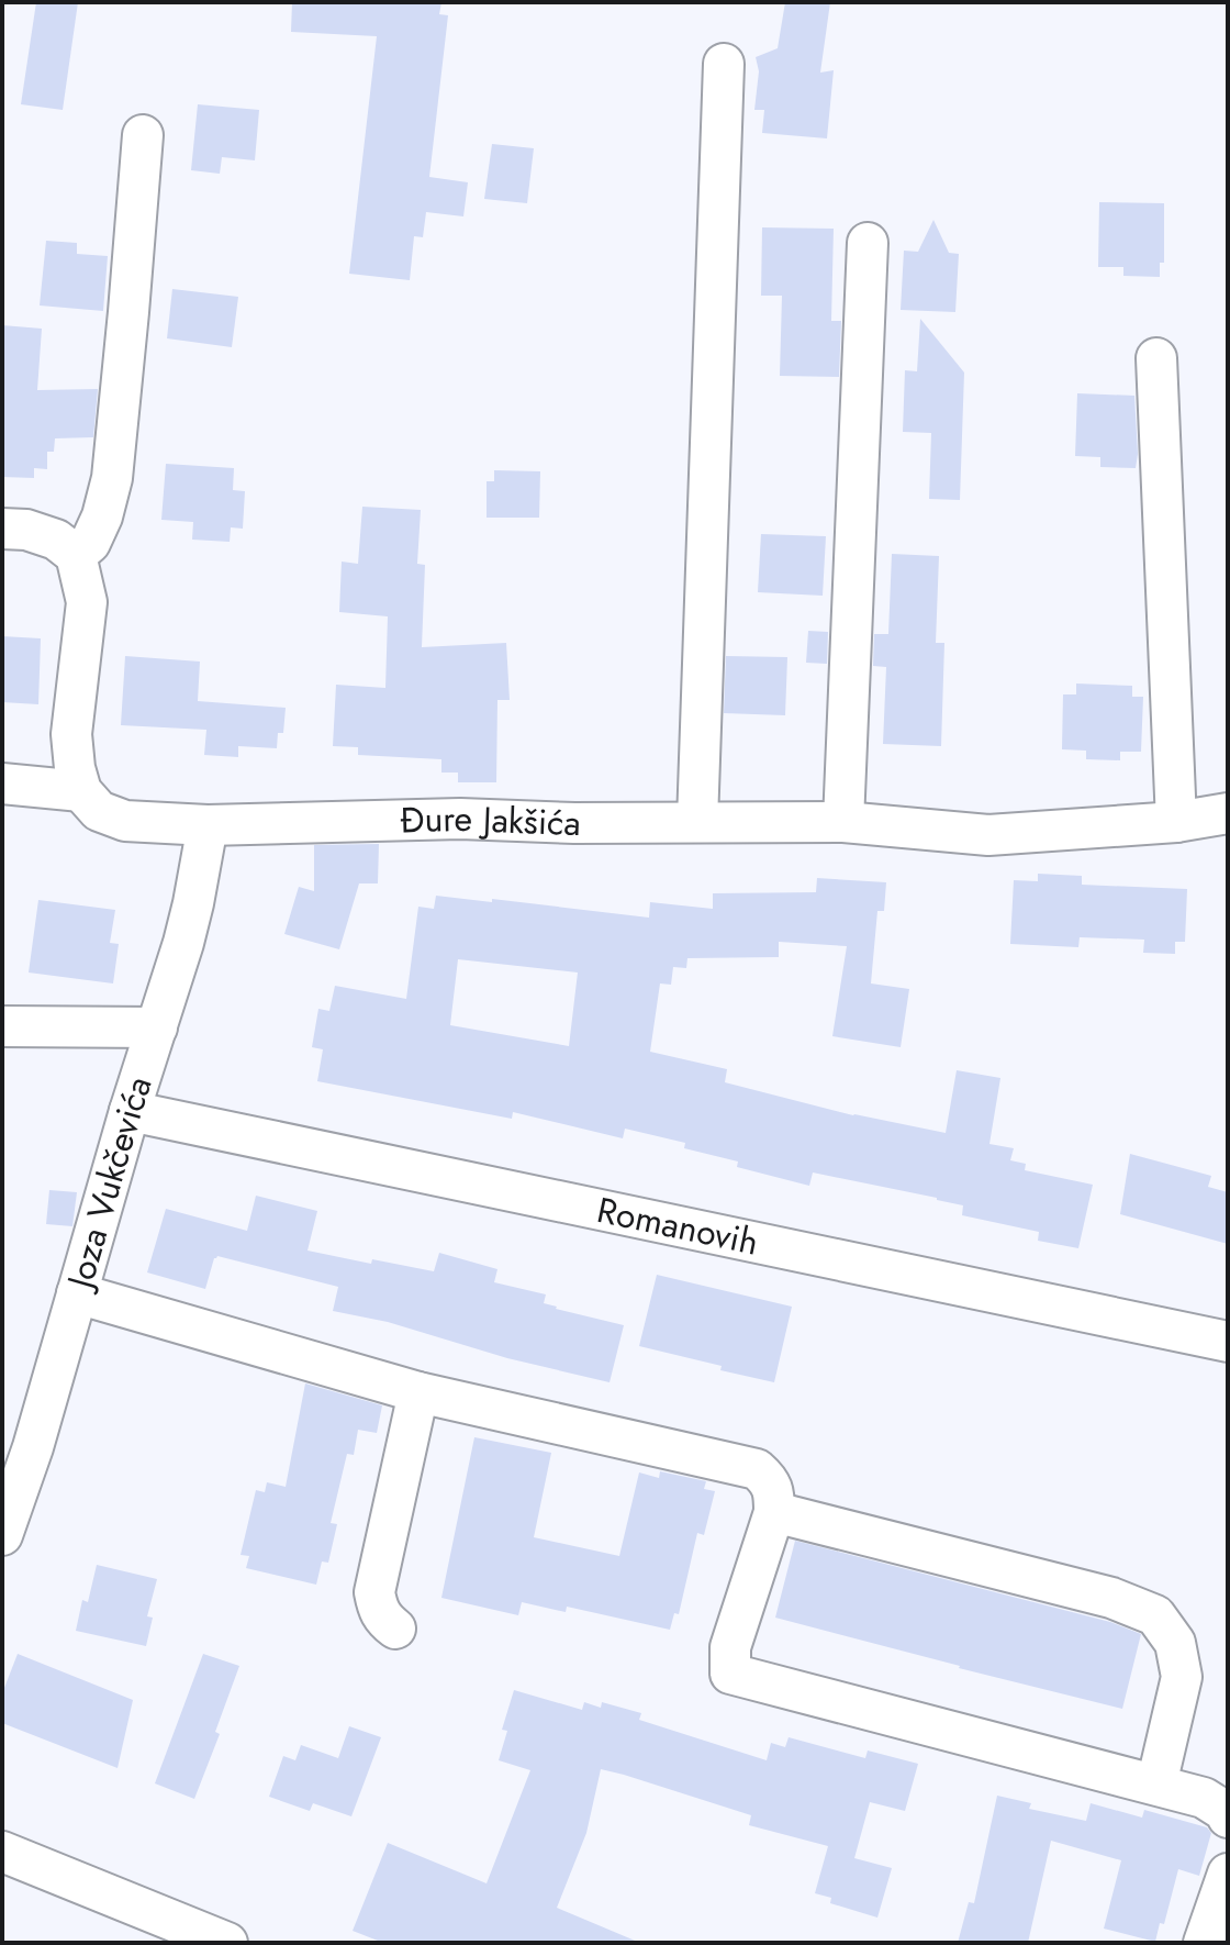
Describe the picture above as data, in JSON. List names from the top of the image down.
{
  "streets": {
    "street": ["Đure Jakšića", "Joza Vukčevića", "Romanovih"]
  },
  "crossings": [
    ["Đure Jakšića", "Joza Vukčevića"],
    ["Joza Vukčevića", "Romanovih"]
  ]
}
